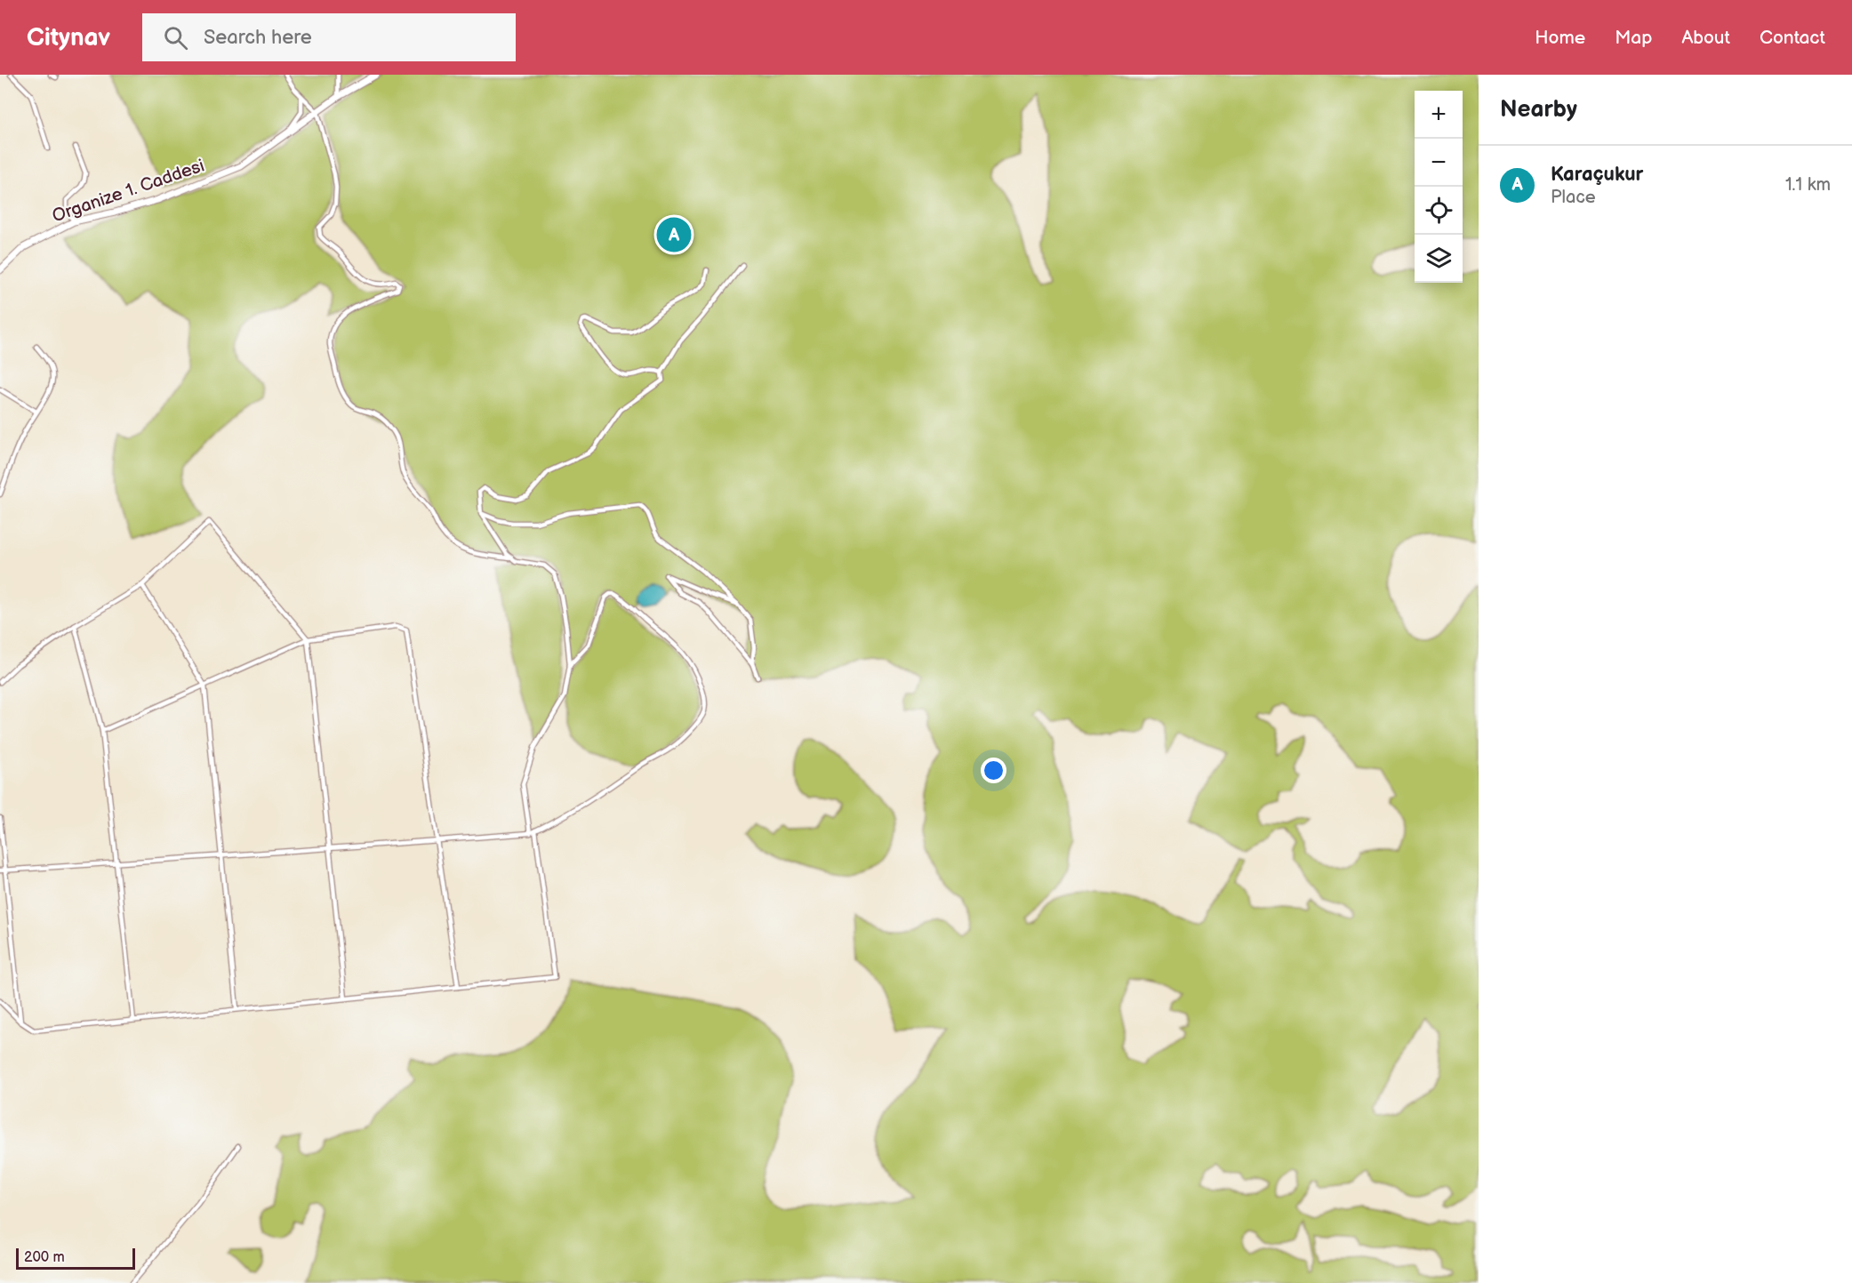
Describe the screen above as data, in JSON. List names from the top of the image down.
{
  "streets": {
    "street": ["Organize 1. Caddesi"]
  },
  "scale_bar": "200 m",
  "page": {
    "header": "Citynav",
    "search": "Search here",
    "nav": [
      "Home",
      "Map",
      "About",
      "Contact"
    ],
    "heading": "Nearby",
    "map_buttons": ["+", "−"],
    "list": [
      {
        "mark": "A",
        "name": "Karaçukur",
        "note": "Place",
        "value": "1.1 km"
      }
    ],
    "pins": "A",
    "scale": "200 m"
  }
}
